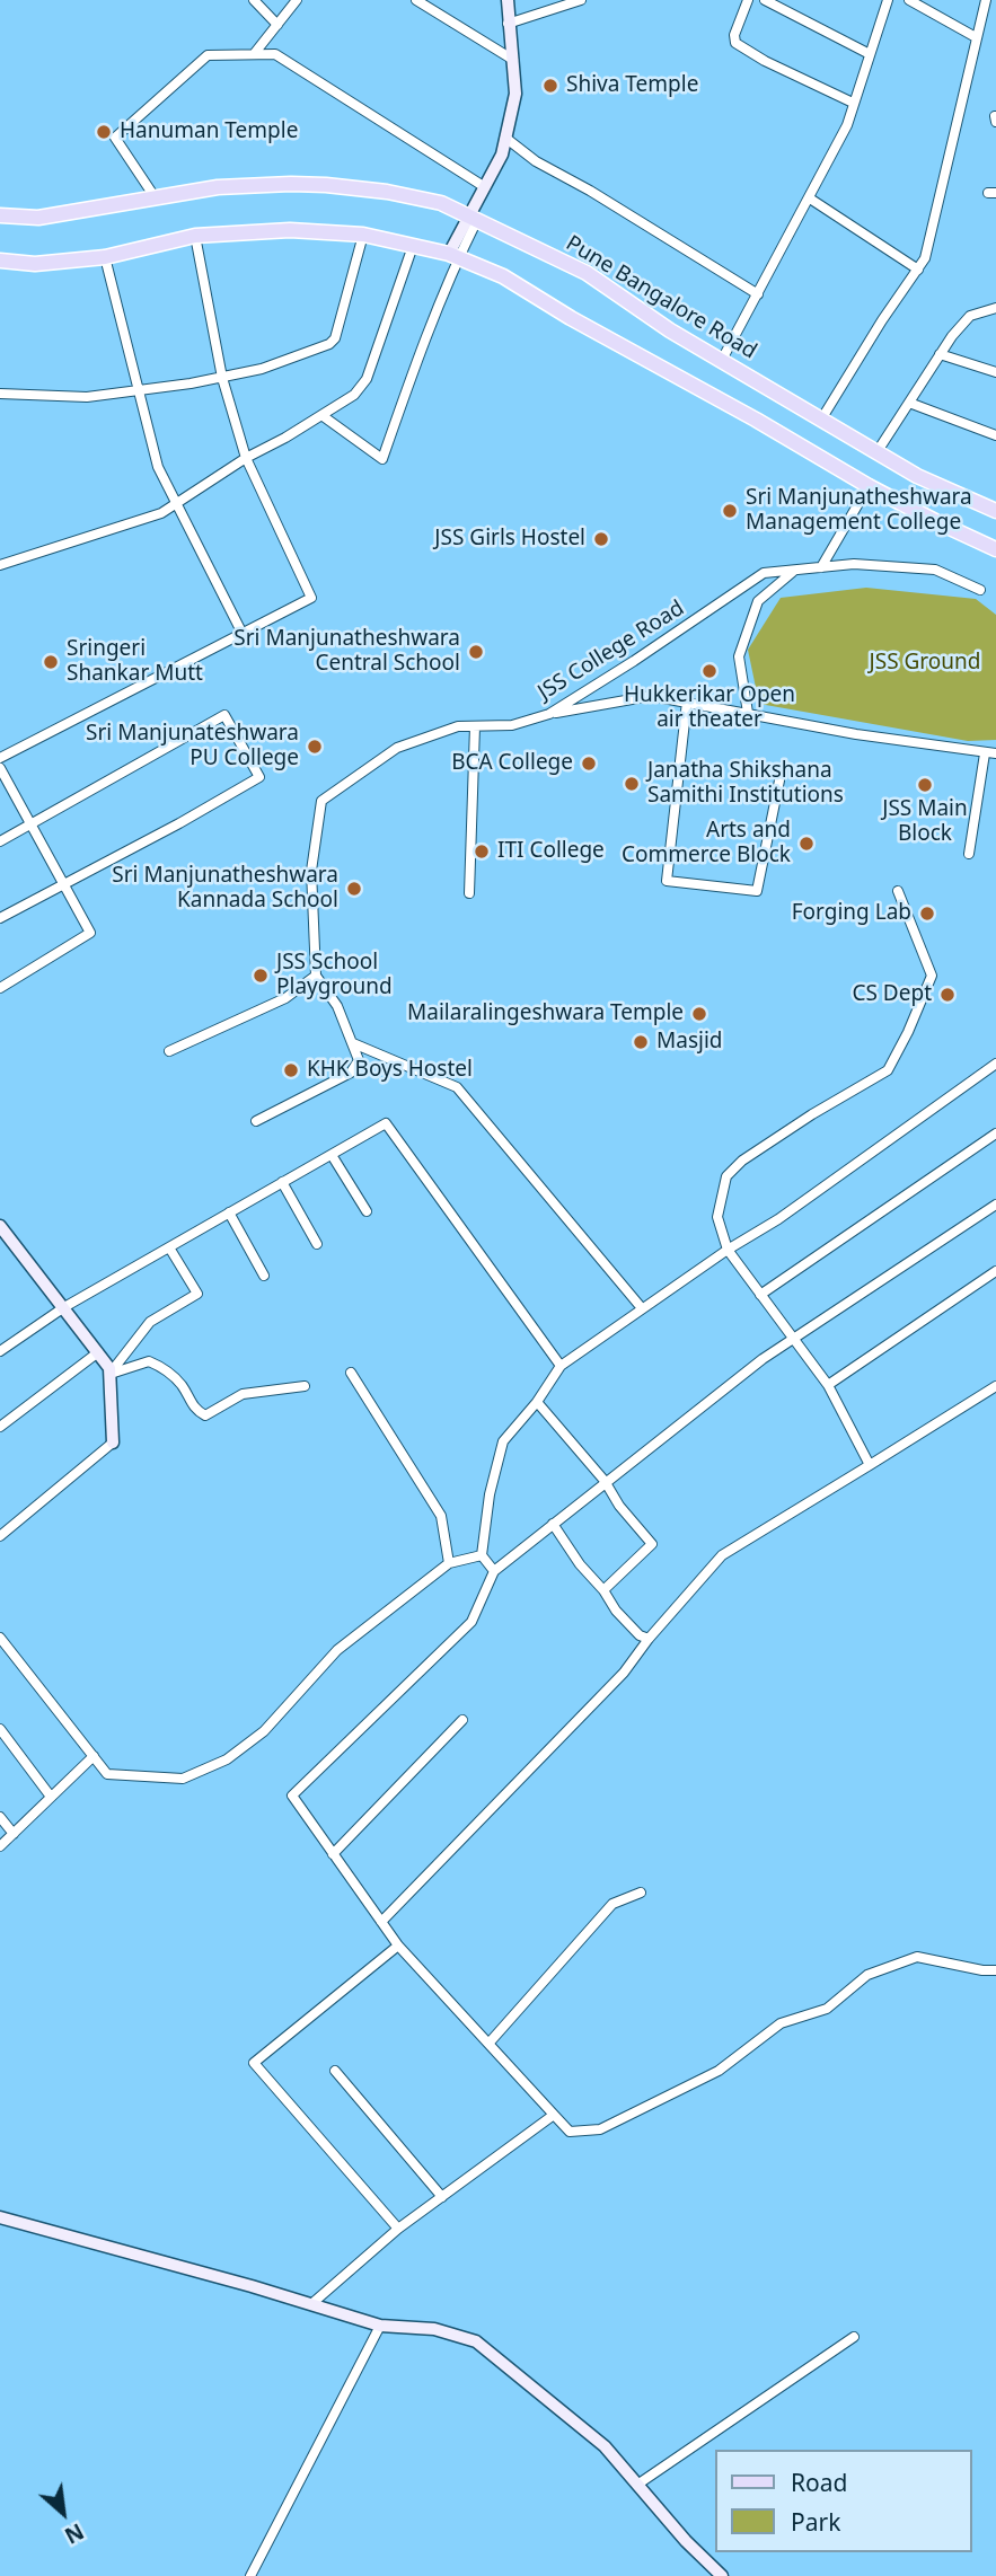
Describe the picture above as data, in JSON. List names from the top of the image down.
{
  "streets": {
    "main road": ["Pune Bangalore Road"],
    "street": ["JSS College Road"]
  },
  "parks": ["JSS Ground"],
  "places": [
    "Shiva Temple",
    "Hanuman Temple",
    "Sri Manjunatheshwara Management College",
    "JSS Girls Hostel",
    "Sri Manjunatheshwara Central School",
    "Sringeri Shankar Mutt",
    "Hukkerikar Open air theater",
    "Sri Manjunateshwara PU College",
    "BCA College",
    "Janatha Shikshana Samithi Institutions",
    "JSS Main Block",
    "Arts and Commerce Block",
    "ITI College",
    "Sri Manjunatheshwara Kannada School",
    "Forging Lab",
    "JSS School Playground",
    "CS Dept",
    "Mailaralingeshwara Temple",
    "Masjid",
    "KHK Boys Hostel"
  ],
  "legend": ["Road", "Park"],
  "north": "bottom right"
}
